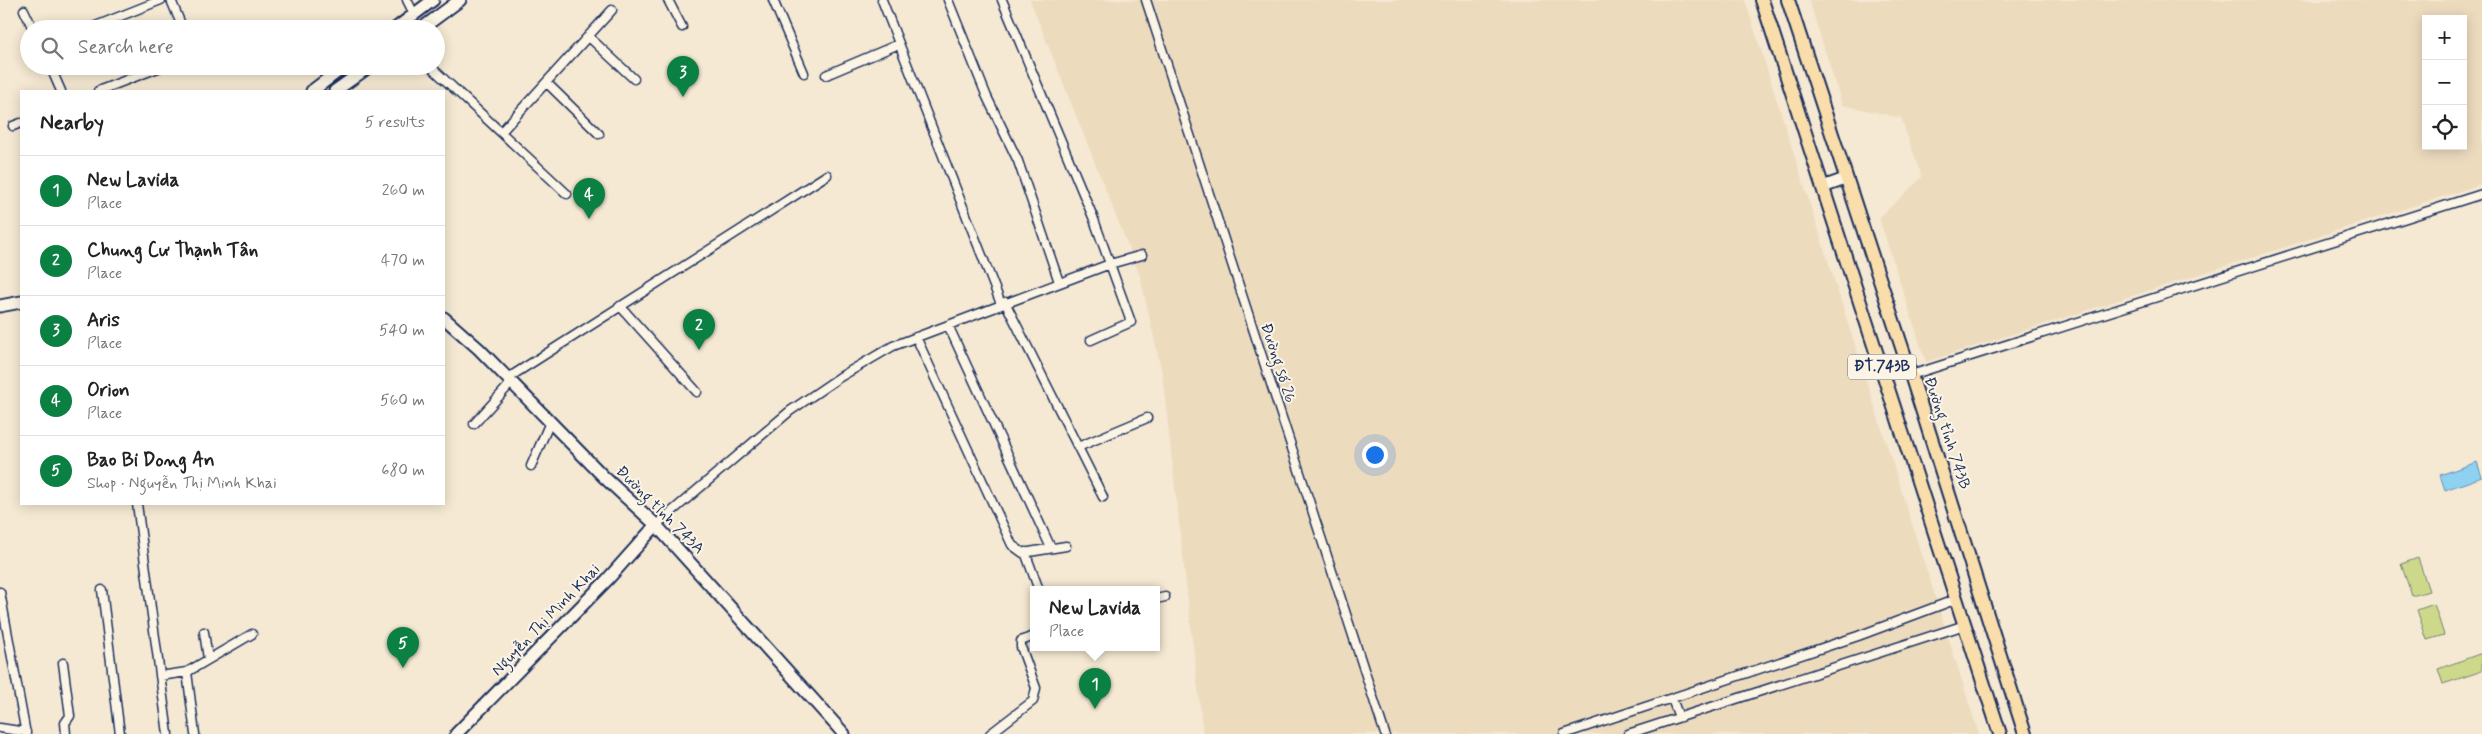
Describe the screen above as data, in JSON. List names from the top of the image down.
{
  "streets": {
    "main road": [
      "ĐT.743B",
      "Đường tỉnh 743B",
      "Đường tỉnh 743A",
      "Nguyễn Thị Minh Khai"
    ],
    "street": ["Đường số 26"]
  },
  "crossings": [
    ["Đường tỉnh 743A", "Nguyễn Thị Minh Khai"]
  ],
  "page": {
    "map_buttons": ["+", "−"],
    "search": "Search here",
    "pins": [
      "3",
      "4",
      "2",
      "5",
      "1"
    ],
    "heading": ["Nearby", "5 results"],
    "list": [
      {
        "mark": "1",
        "name": "New Lavida",
        "note": "Place",
        "value": "260 m"
      },
      {
        "mark": "2",
        "name": "Chung Cư Thạnh Tân",
        "note": "Place",
        "value": "470 m"
      },
      {
        "mark": "3",
        "name": "Aris",
        "note": "Place",
        "value": "540 m"
      },
      {
        "mark": "4",
        "name": "Orion",
        "note": "Place",
        "value": "560 m"
      },
      {
        "mark": "5",
        "name": "Bao Bi Dong An",
        "note": "Shop · Nguyễn Thị Minh Khai",
        "value": "680 m"
      }
    ],
    "popup": ["New Lavida", "Place"]
  }
}
